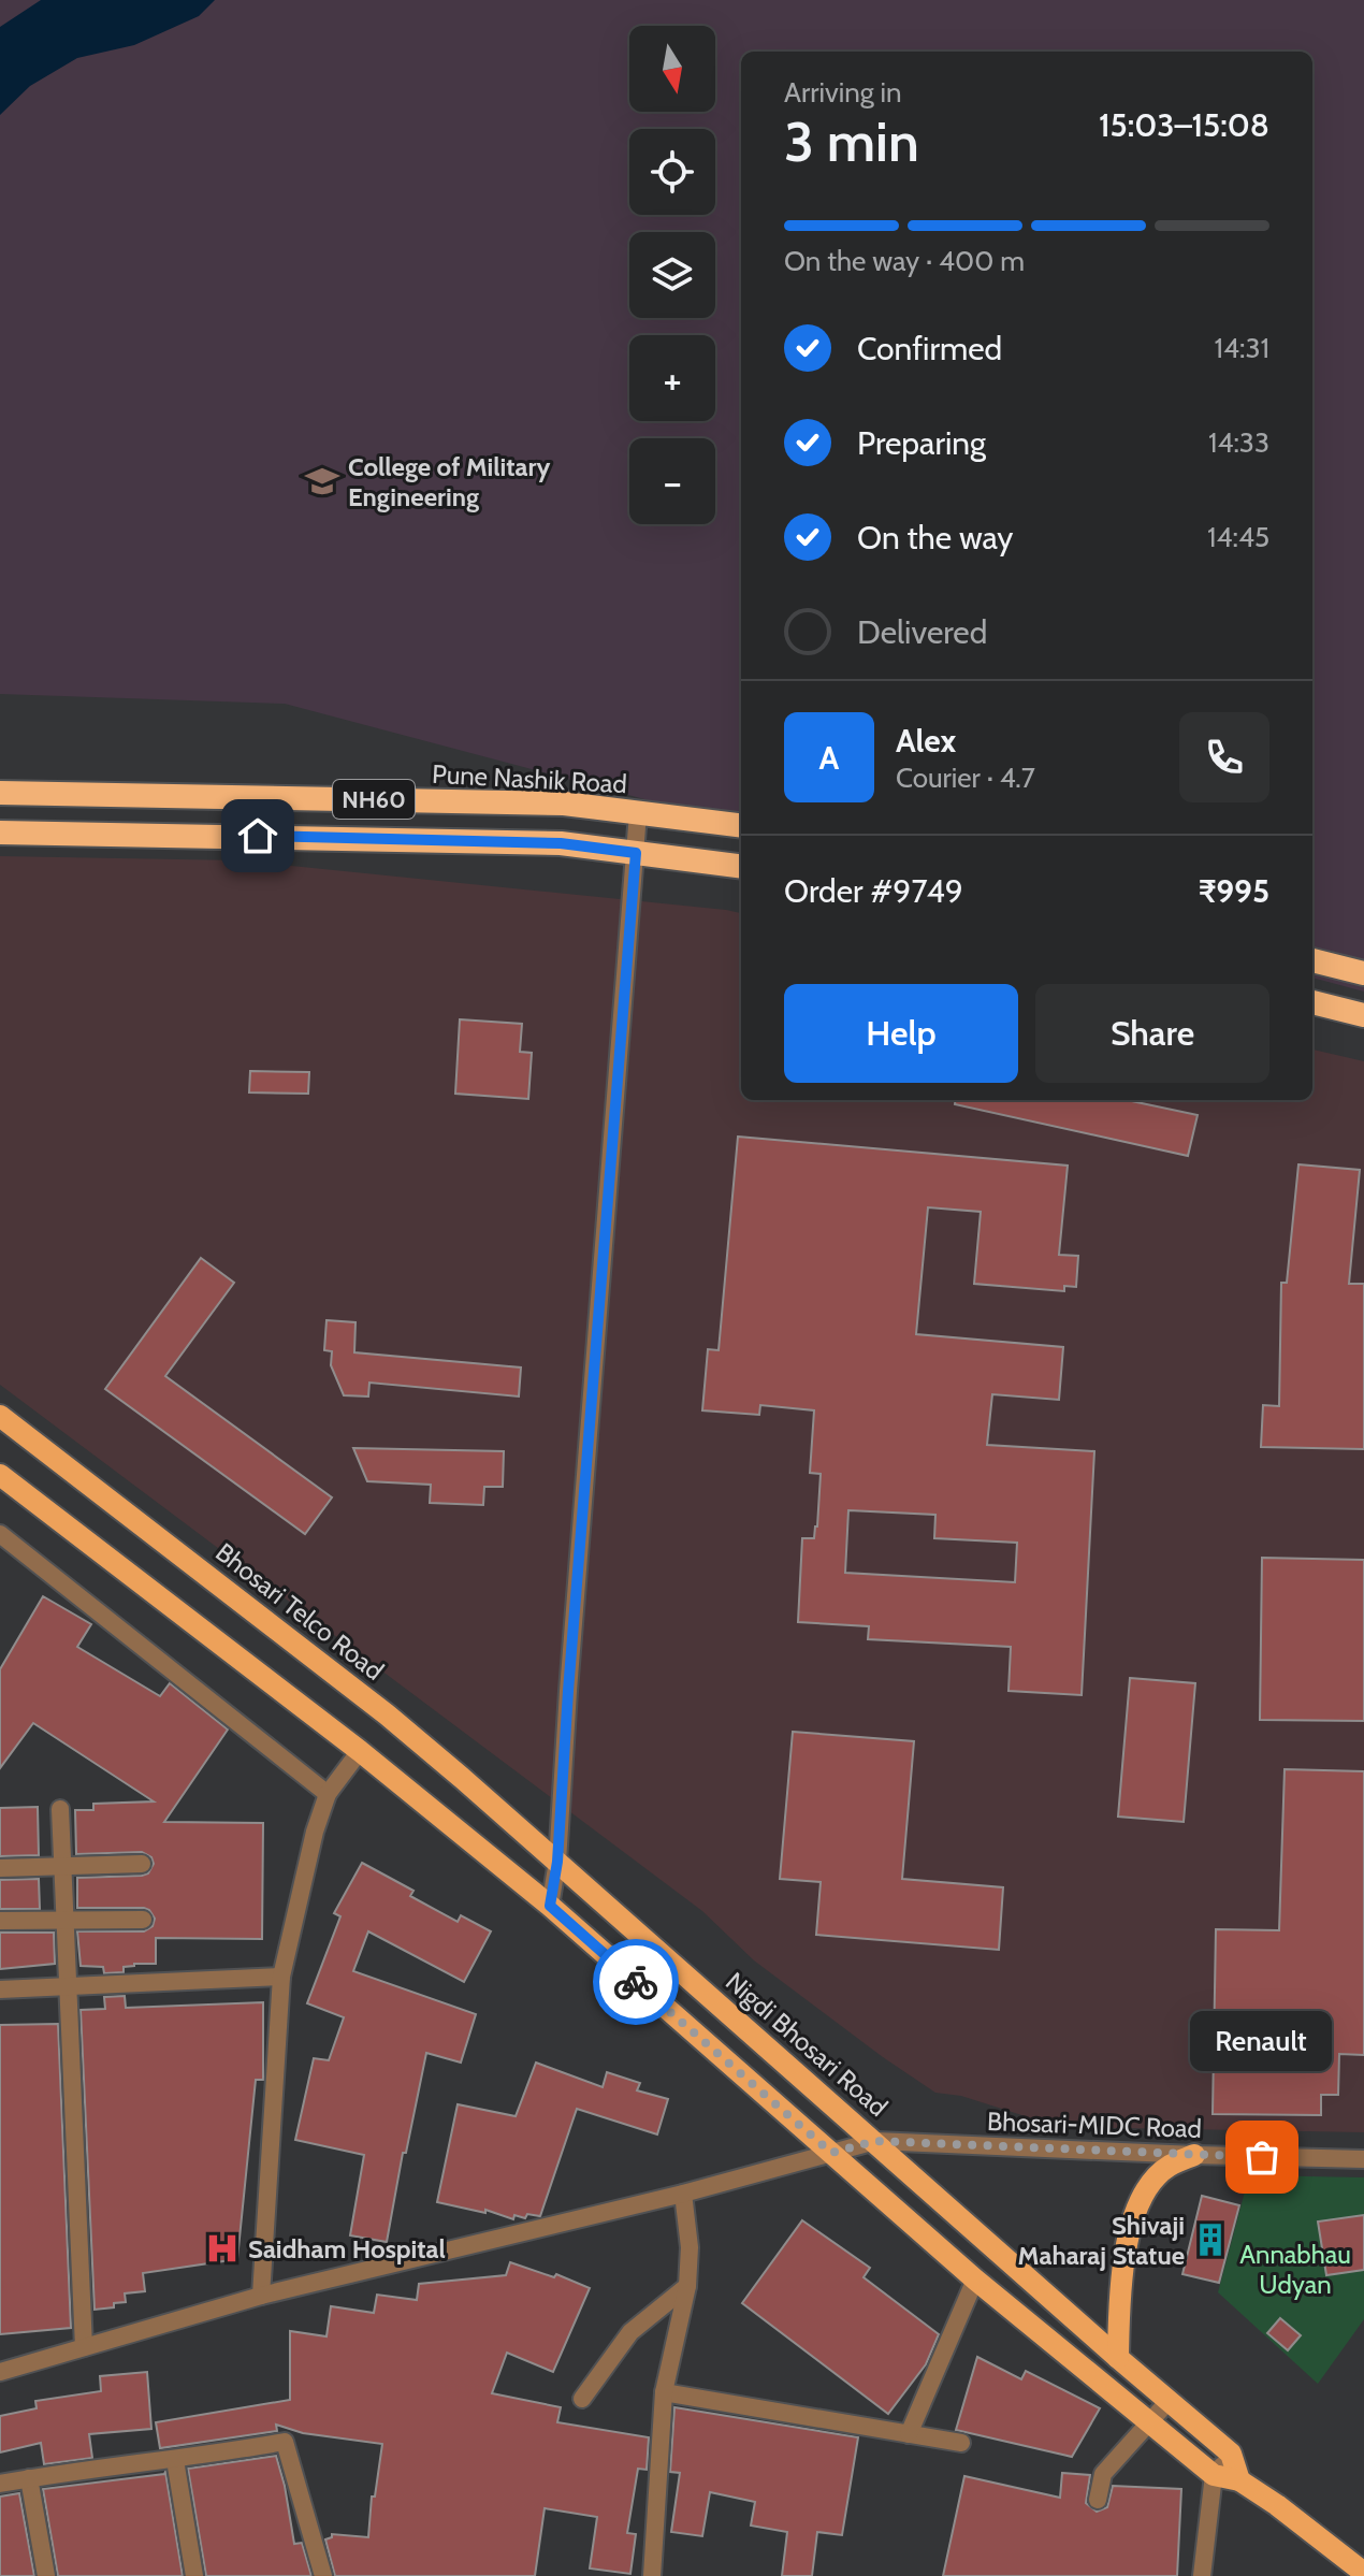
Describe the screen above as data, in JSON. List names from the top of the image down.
{
  "streets": {
    "highway": ["Pune Nashik Road", "NH60"],
    "main road": ["Bhosari Telco Road", "Nigdi Bhosari Road"],
    "street": ["Bhosari-MIDC Road"]
  },
  "crossings": [
    ["Bhosari Telco Road", "Nigdi Bhosari Road"],
    ["Nigdi Bhosari Road", "Bhosari-MIDC Road"]
  ],
  "parks": ["Annabhau Udyan"],
  "places": {
    "school or university": ["College of Military Engineering"],
    "other": ["Renault"],
    "building": ["Shivaji Maharaj Statue"],
    "hospital": ["Saidham Hospital"]
  },
  "north": "bottom",
  "page": {
    "map_buttons": ["+", "−"],
    "heading": ["3 min", "Arriving in", "15:03–15:08"],
    "panel": [
      "Alex",
      "Courier · 4.7",
      "Order #9749",
      "₹995"
    ],
    "bar": "On the way · 400 m",
    "list": [
      ["Confirmed", "14:31"],
      ["Preparing", "14:33"],
      ["On the way", "14:45"],
      "Delivered"
    ],
    "round": "A",
    "buttons": ["Help", "Share"],
    "bubble": "Renault"
  }
}
